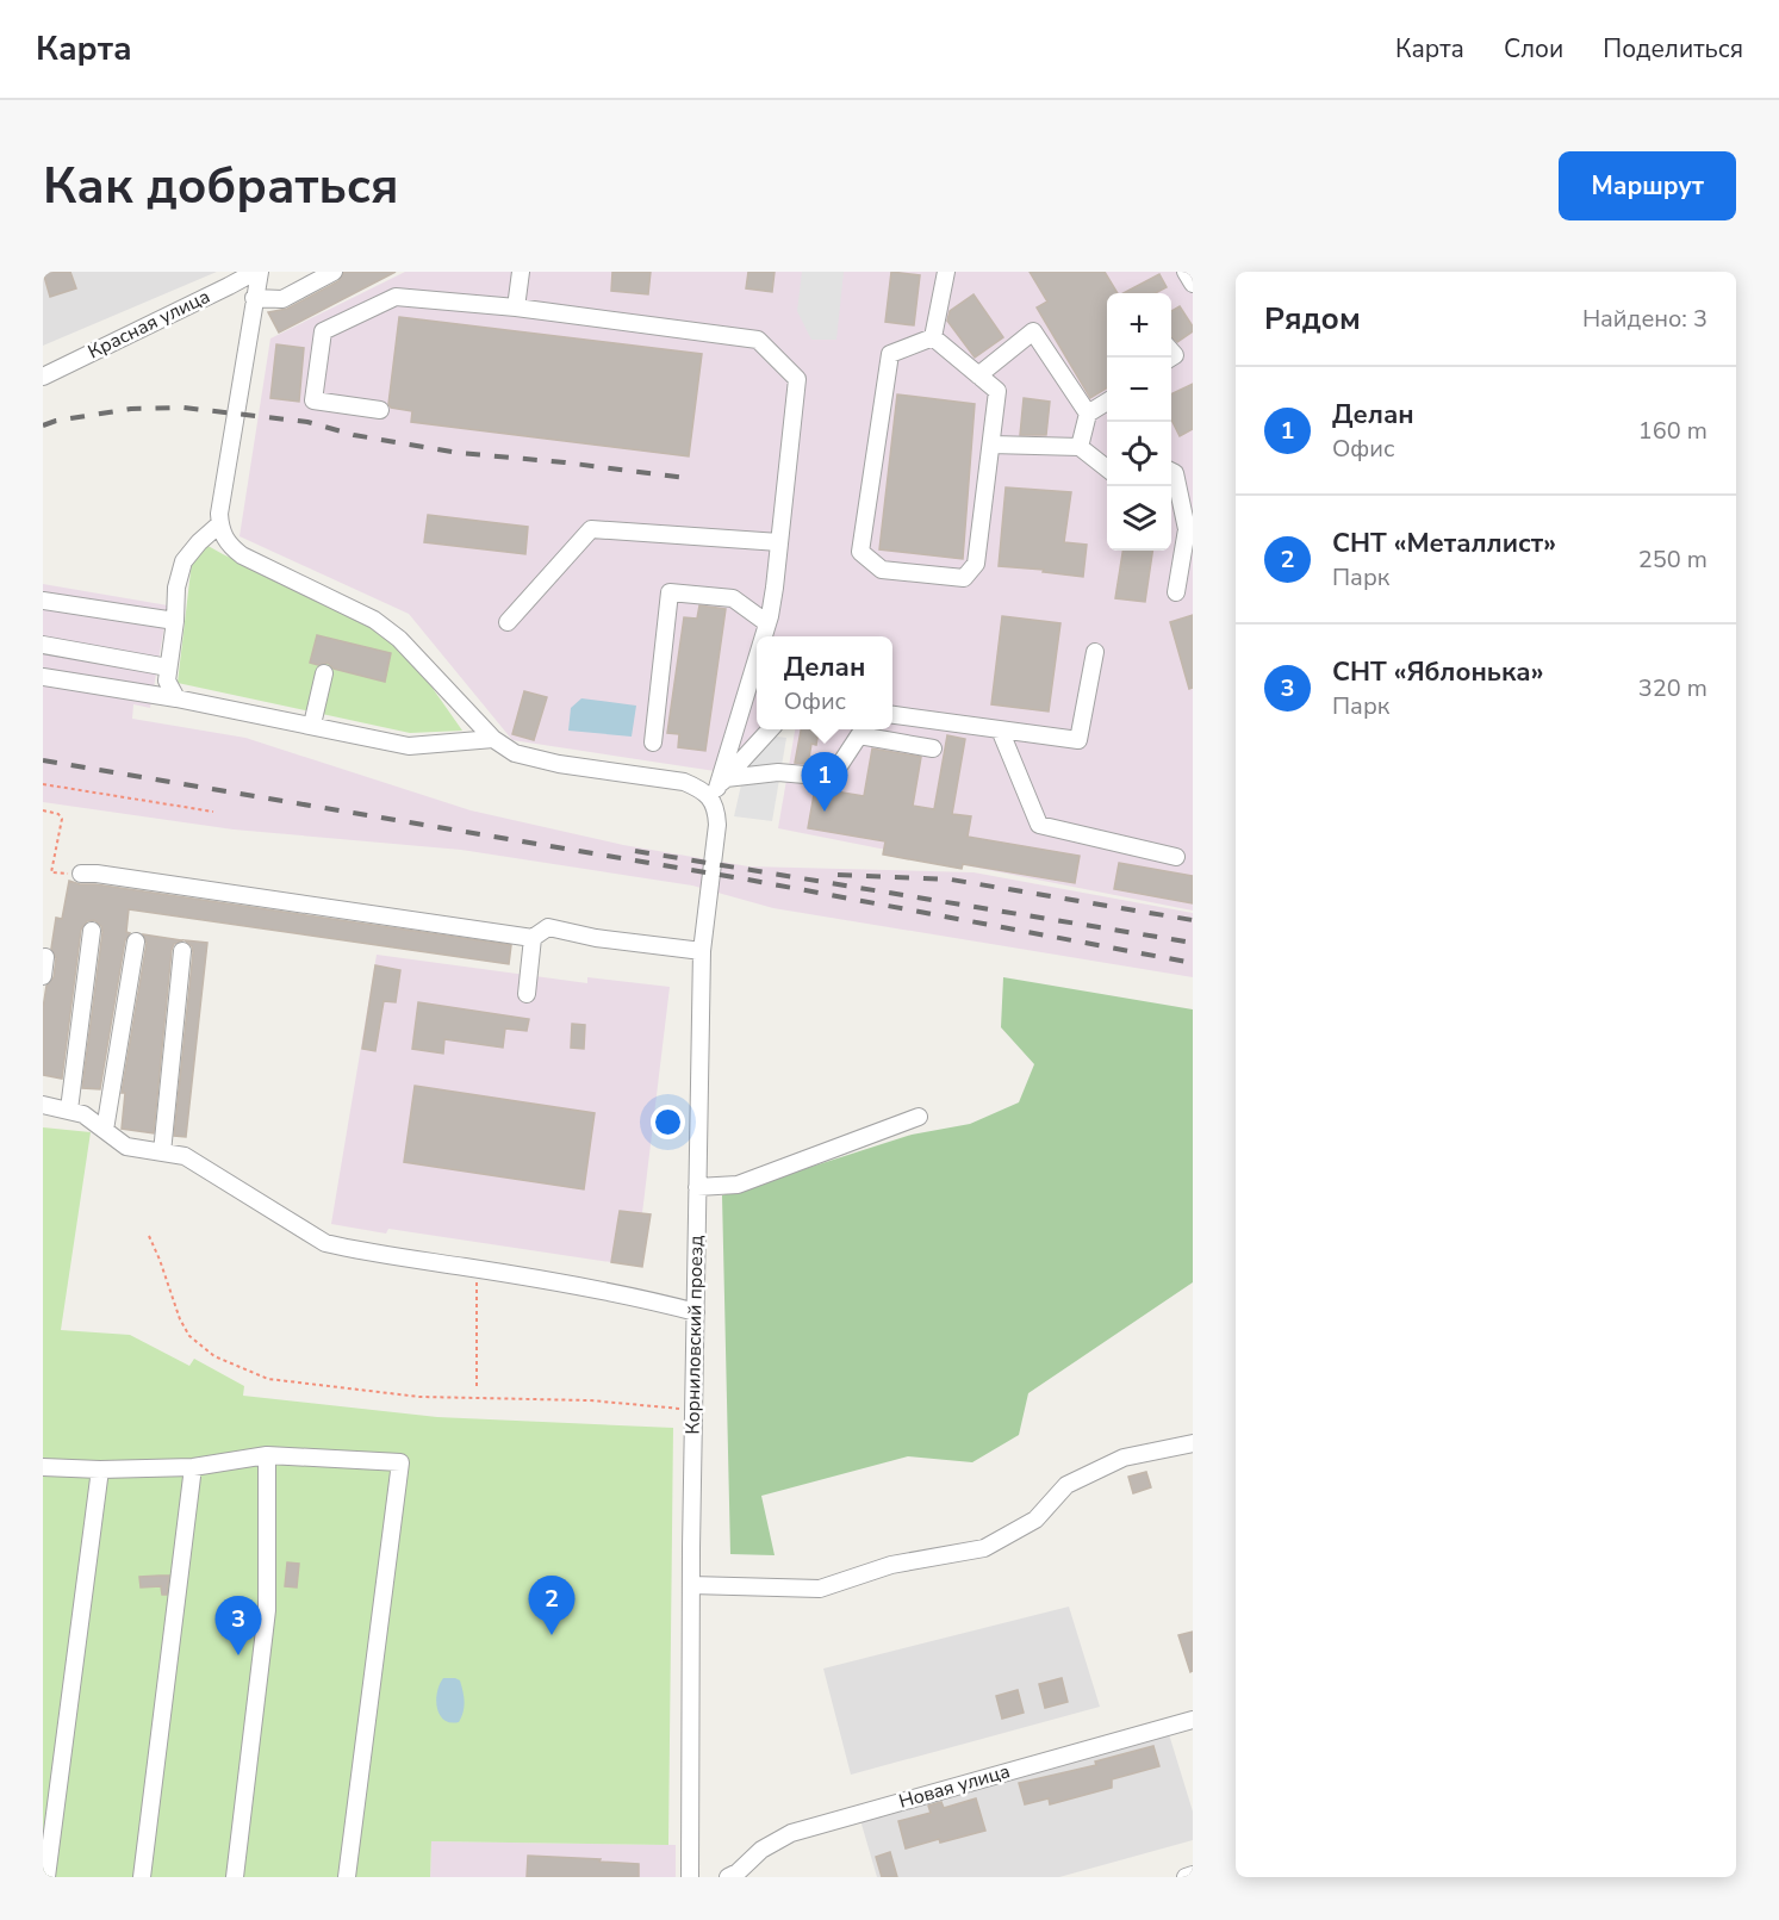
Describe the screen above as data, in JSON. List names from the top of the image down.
{
  "streets": {
    "street": ["Красная улица", "Корниловский проезд", "Новая улица"]
  },
  "page": {
    "header": "Карта",
    "nav": ["Карта", "Слои", "Поделиться"],
    "buttons": "Маршрут",
    "title": "Как добраться",
    "heading": ["Рядом", "Найдено: 3"],
    "map_buttons": ["+", "−"],
    "list": [
      {
        "mark": "1",
        "name": "Делан",
        "note": "Офис",
        "value": "160 m"
      },
      {
        "mark": "2",
        "name": "СНТ «Металлист»",
        "note": "Парк",
        "value": "250 m"
      },
      {
        "mark": "3",
        "name": "СНТ «Яблонька»",
        "note": "Парк",
        "value": "320 m"
      }
    ],
    "popup": ["Делан", "Офис"],
    "pins": ["1", "2", "3"]
  }
}
